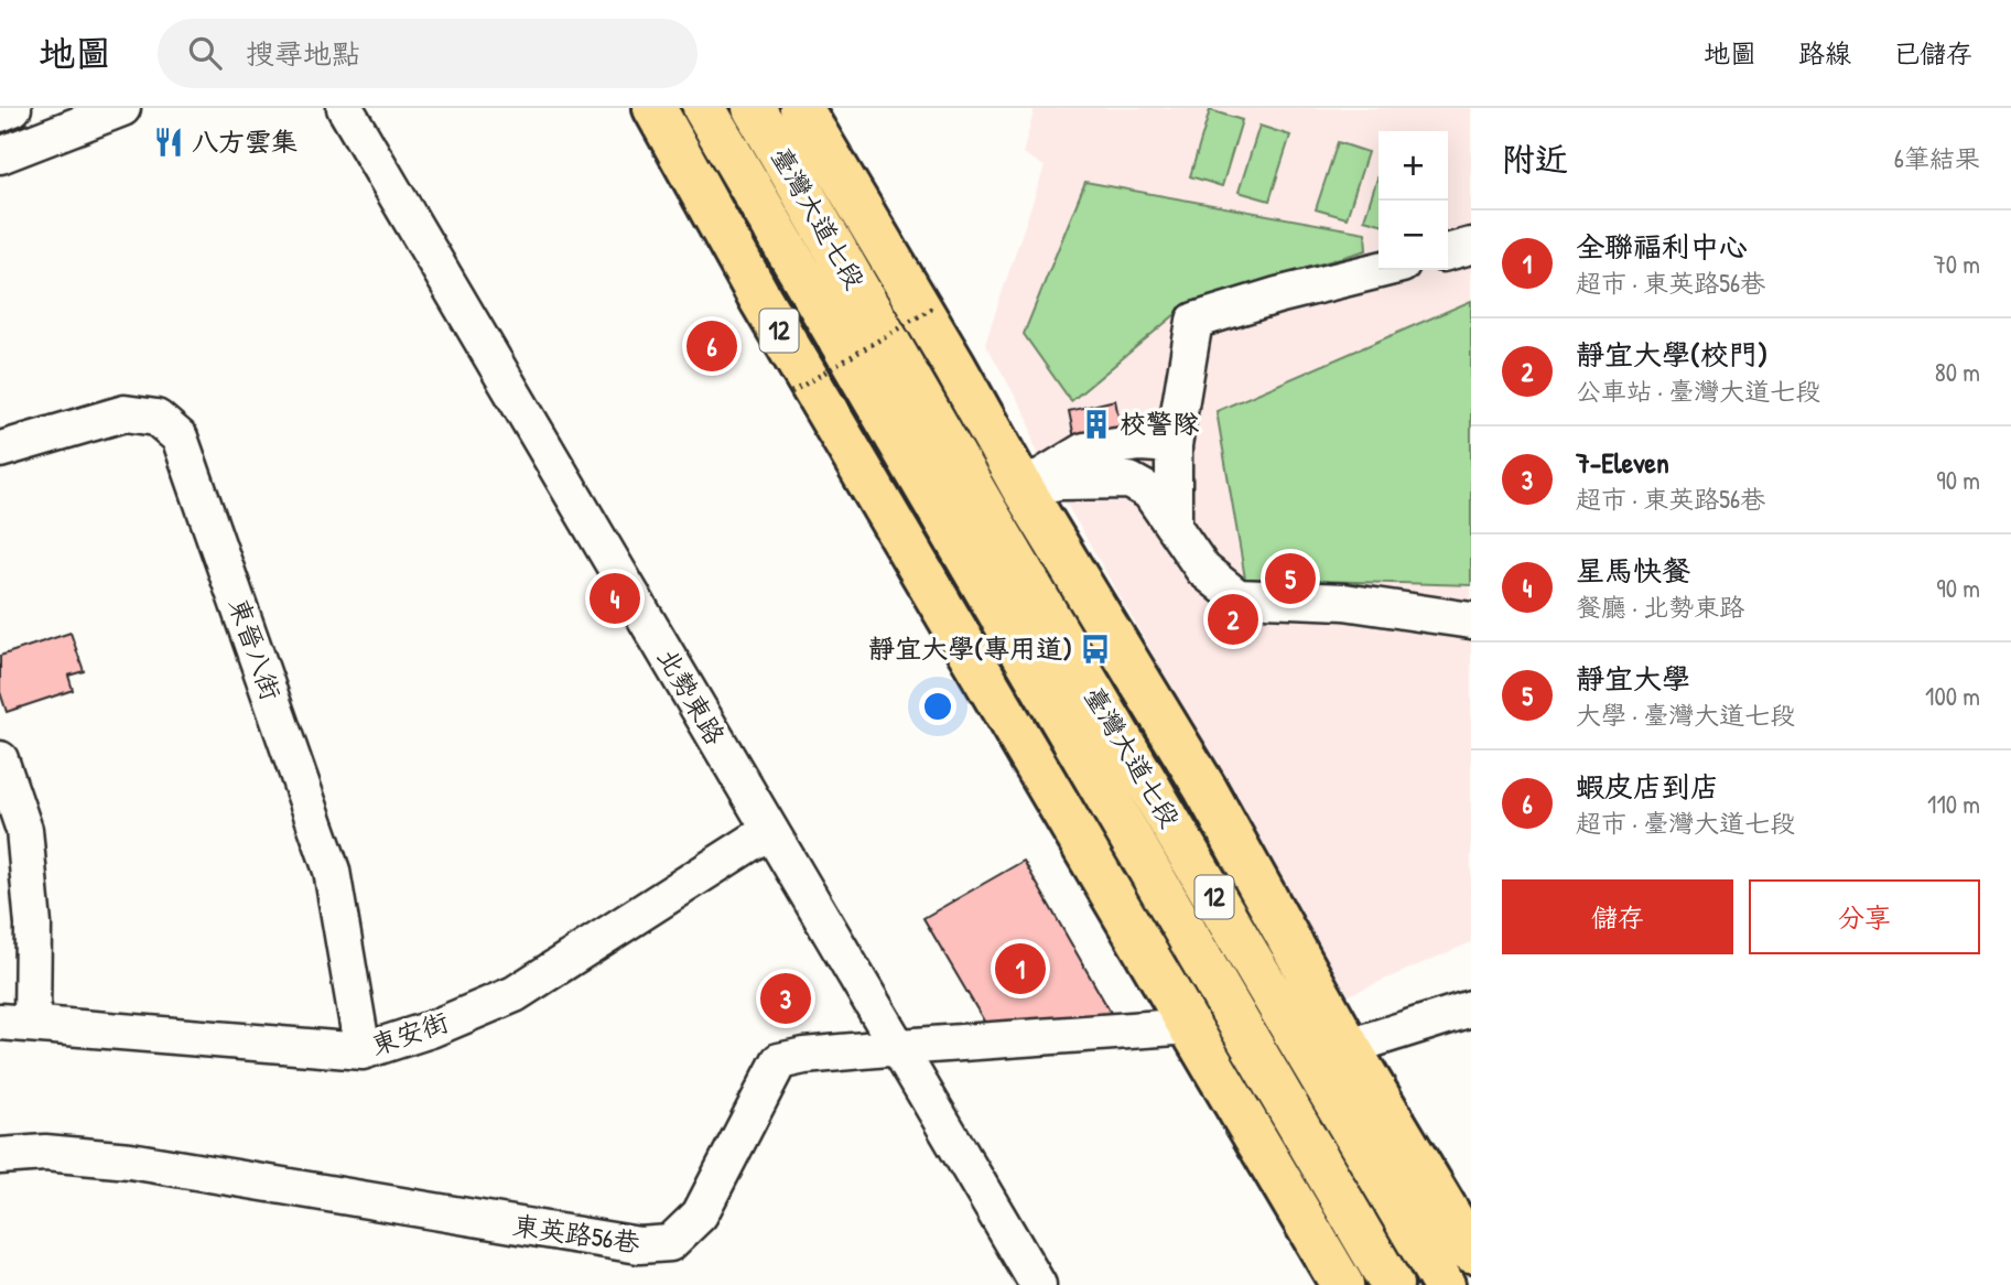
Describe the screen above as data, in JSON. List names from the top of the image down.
{
  "streets": {
    "main road": ["臺灣大道七段", "12"],
    "street": [
      "東晉八街",
      "北勢東路",
      "東安街",
      "東英路56巷"
    ]
  },
  "crossings": [
    ["12", "東英路56巷"],
    ["東晉八街", "東安街"],
    ["北勢東路", "東安街"],
    ["北勢東路", "東英路56巷"]
  ],
  "places": {
    "restaurant": ["八方雲集"],
    "building": ["校警隊"],
    "bus stop": ["靜宜大學(專用道)"]
  },
  "page": {
    "header": "地圖",
    "search": "搜尋地點",
    "nav": ["地圖", "路線", "已儲存"],
    "heading": ["附近", "6筆結果"],
    "map_buttons": ["+", "−"],
    "list": [
      {
        "mark": "1",
        "name": "全聯福利中心",
        "note": "超市 · 東英路56巷",
        "value": "70 m"
      },
      {
        "mark": "2",
        "name": "靜宜大學(校門)",
        "note": "公車站 · 臺灣大道七段",
        "value": "80 m"
      },
      {
        "mark": "3",
        "name": "7-Eleven",
        "note": "超市 · 東英路56巷",
        "value": "90 m"
      },
      {
        "mark": "4",
        "name": "星馬快餐",
        "note": "餐廳 · 北勢東路",
        "value": "90 m"
      },
      {
        "mark": "5",
        "name": "靜宜大學",
        "note": "大學 · 臺灣大道七段",
        "value": "100 m"
      },
      {
        "mark": "6",
        "name": "蝦皮店到店",
        "note": "超市 · 臺灣大道七段",
        "value": "110 m"
      }
    ],
    "pins": [
      "6",
      "5",
      "4",
      "2",
      "1",
      "3"
    ],
    "buttons": ["儲存", "分享"]
  }
}
